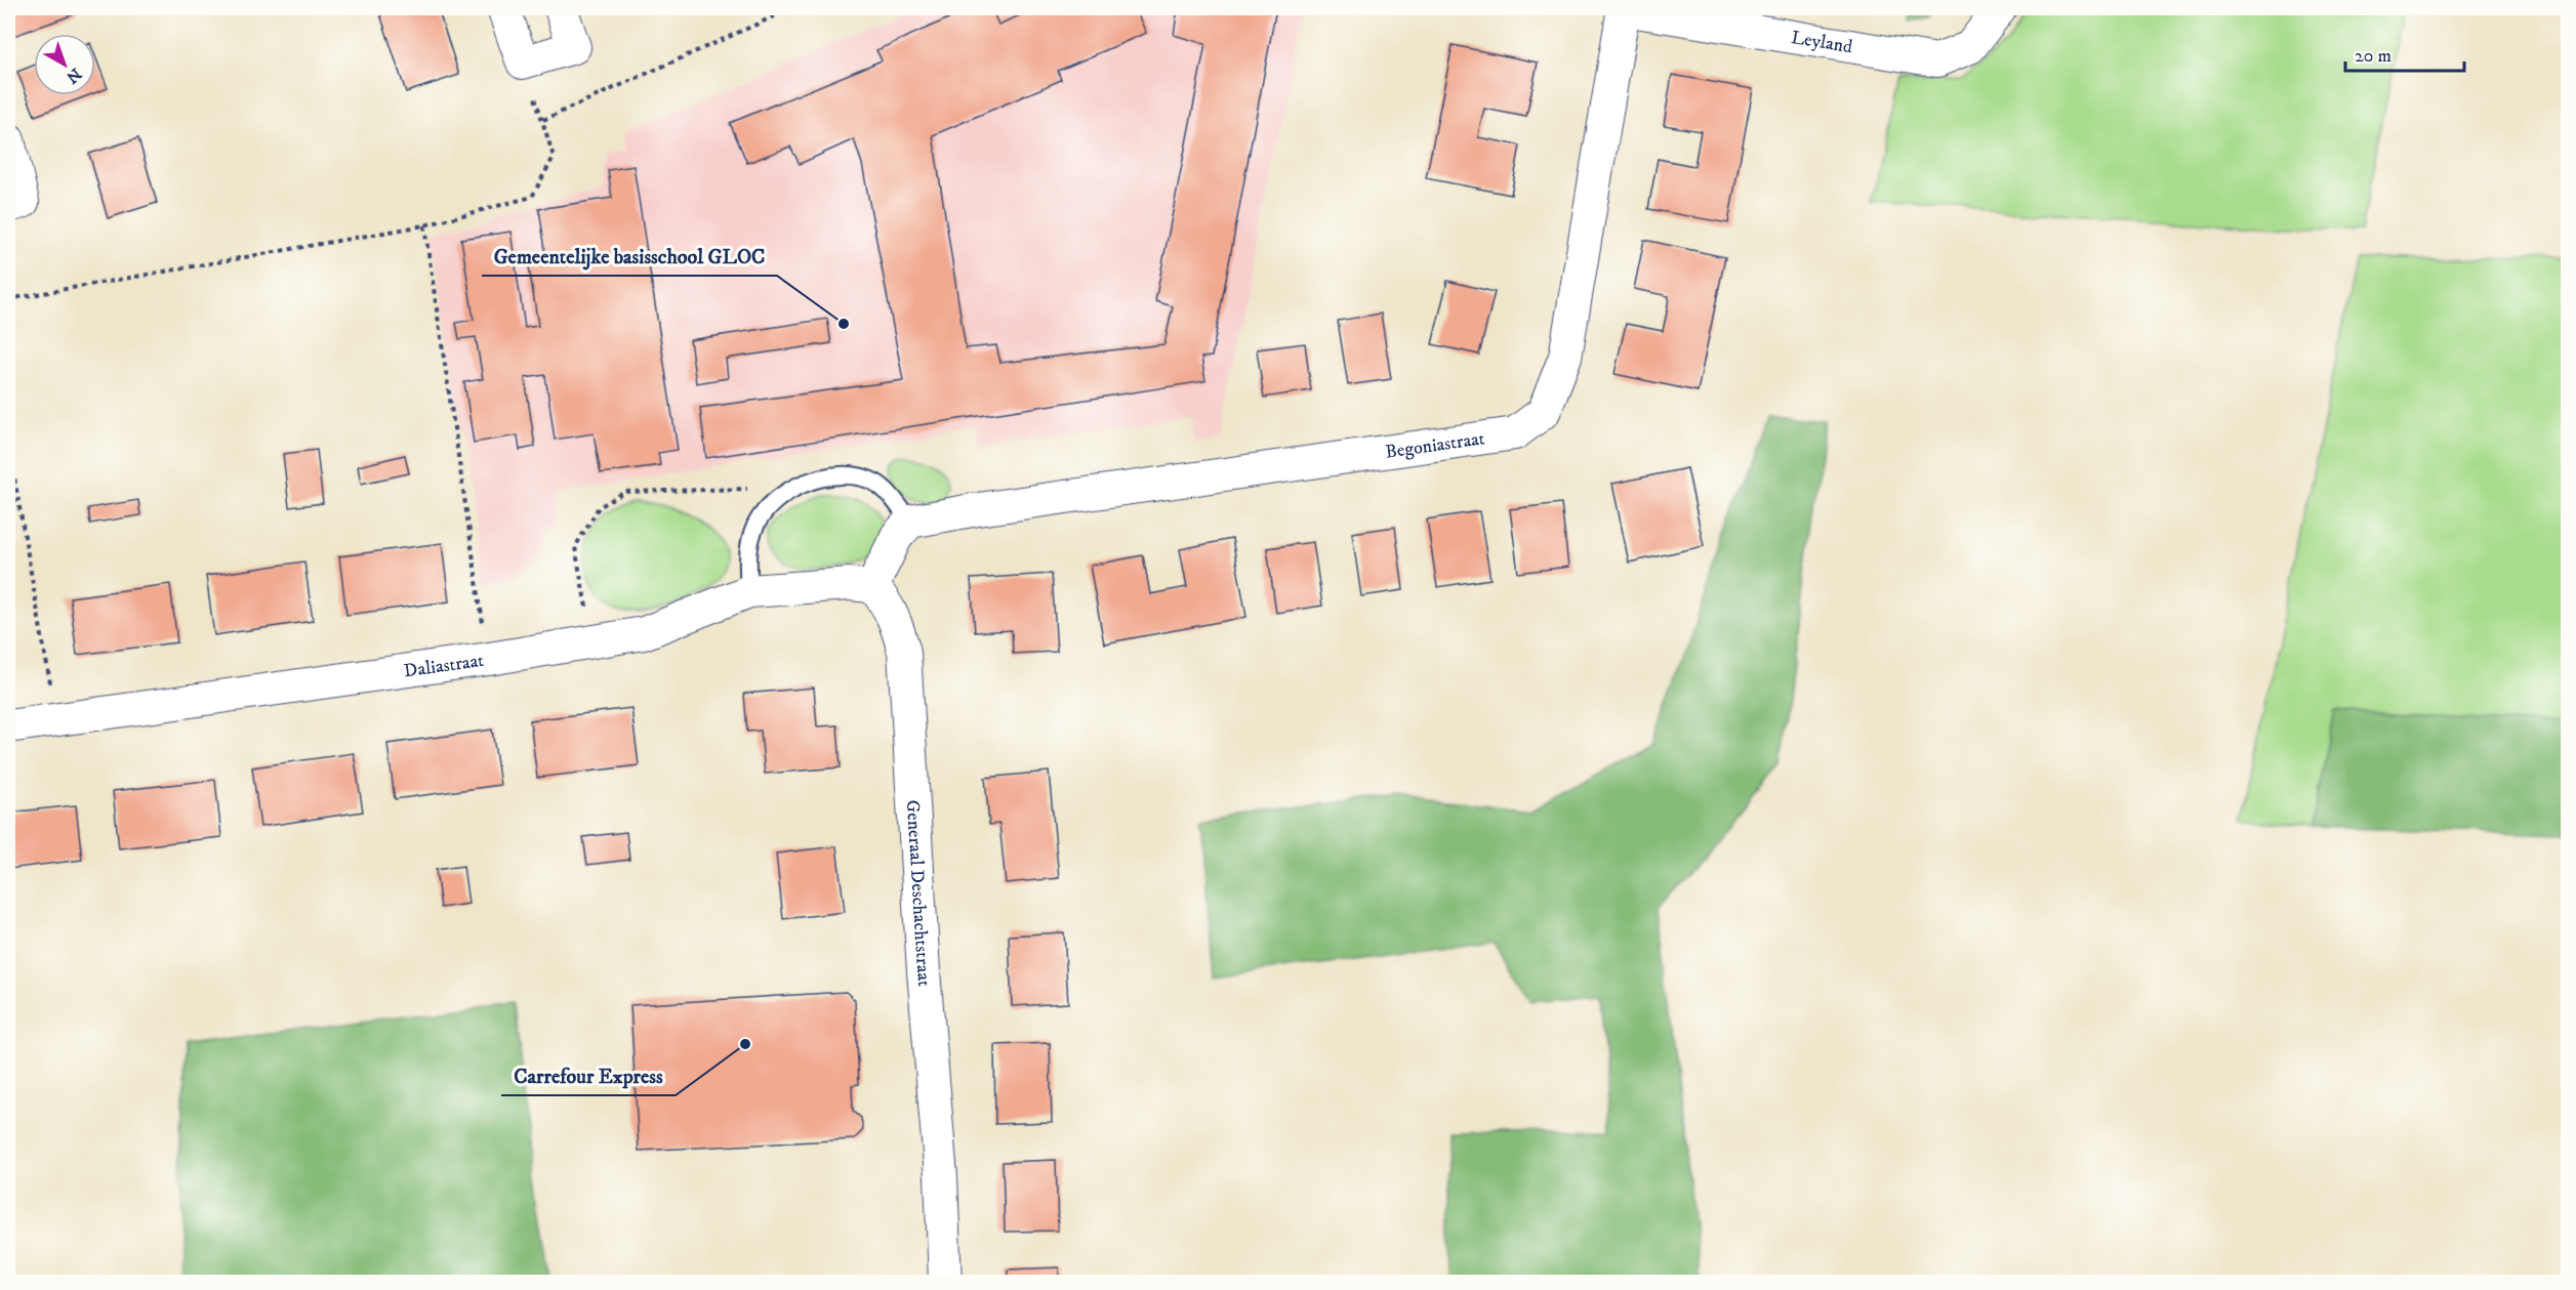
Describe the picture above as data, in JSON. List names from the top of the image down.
{
  "streets": {
    "street": [
      "Leyland",
      "Begoniastraat",
      "Daliastraat",
      "Generaal Deschachtstraat"
    ]
  },
  "crossings": [
    ["Leyland", "Begoniastraat"],
    ["Daliastraat", "Generaal Deschachtstraat"]
  ],
  "places": ["Gemeentelijke basisschool GLOC", "Carrefour Express"],
  "scale_bar": "20 m",
  "north": "bottom right"
}
